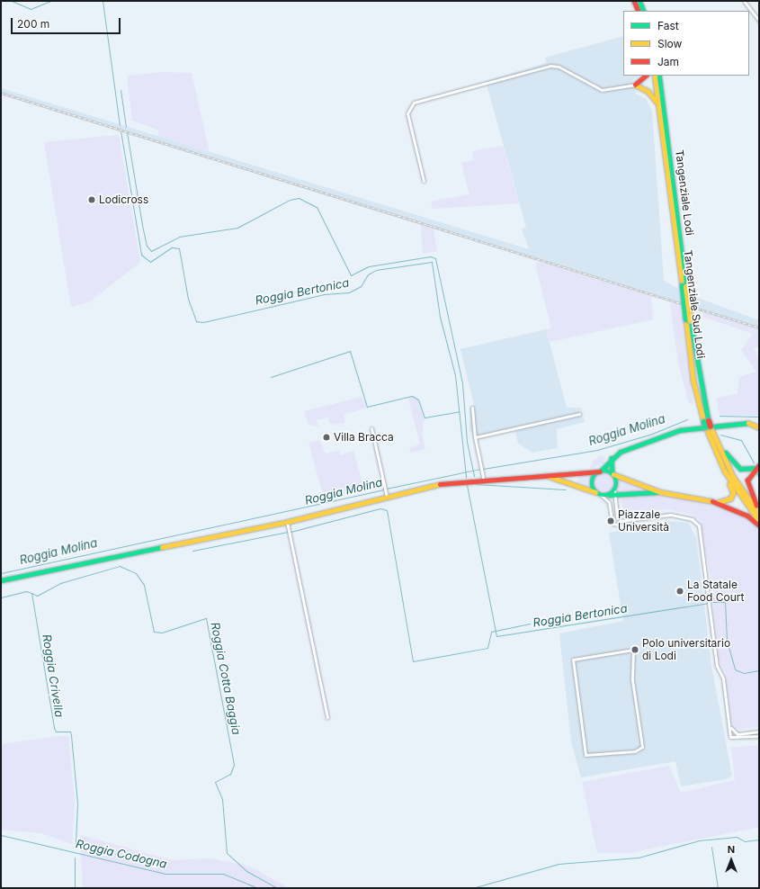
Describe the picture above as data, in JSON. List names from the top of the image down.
{
  "streets": {
    "main road": ["Tangenziale Lodi", "Tangenziale Sud Lodi"]
  },
  "crossings": [
    ["Tangenziale Lodi", "Tangenziale Sud Lodi"]
  ],
  "water": [
    "Roggia Bertonica",
    "Roggia Molina",
    "Roggia Crivella",
    "Roggia Cotta Baggia",
    "Roggia Codogna"
  ],
  "places": [
    "Lodicross",
    "Villa Bracca",
    "Piazzale Università",
    "La Statale Food Court",
    "Polo universitario di Lodi"
  ],
  "legend": ["Fast", "Slow", "Jam"],
  "scale_bar": "200 m",
  "north": "top"
}
